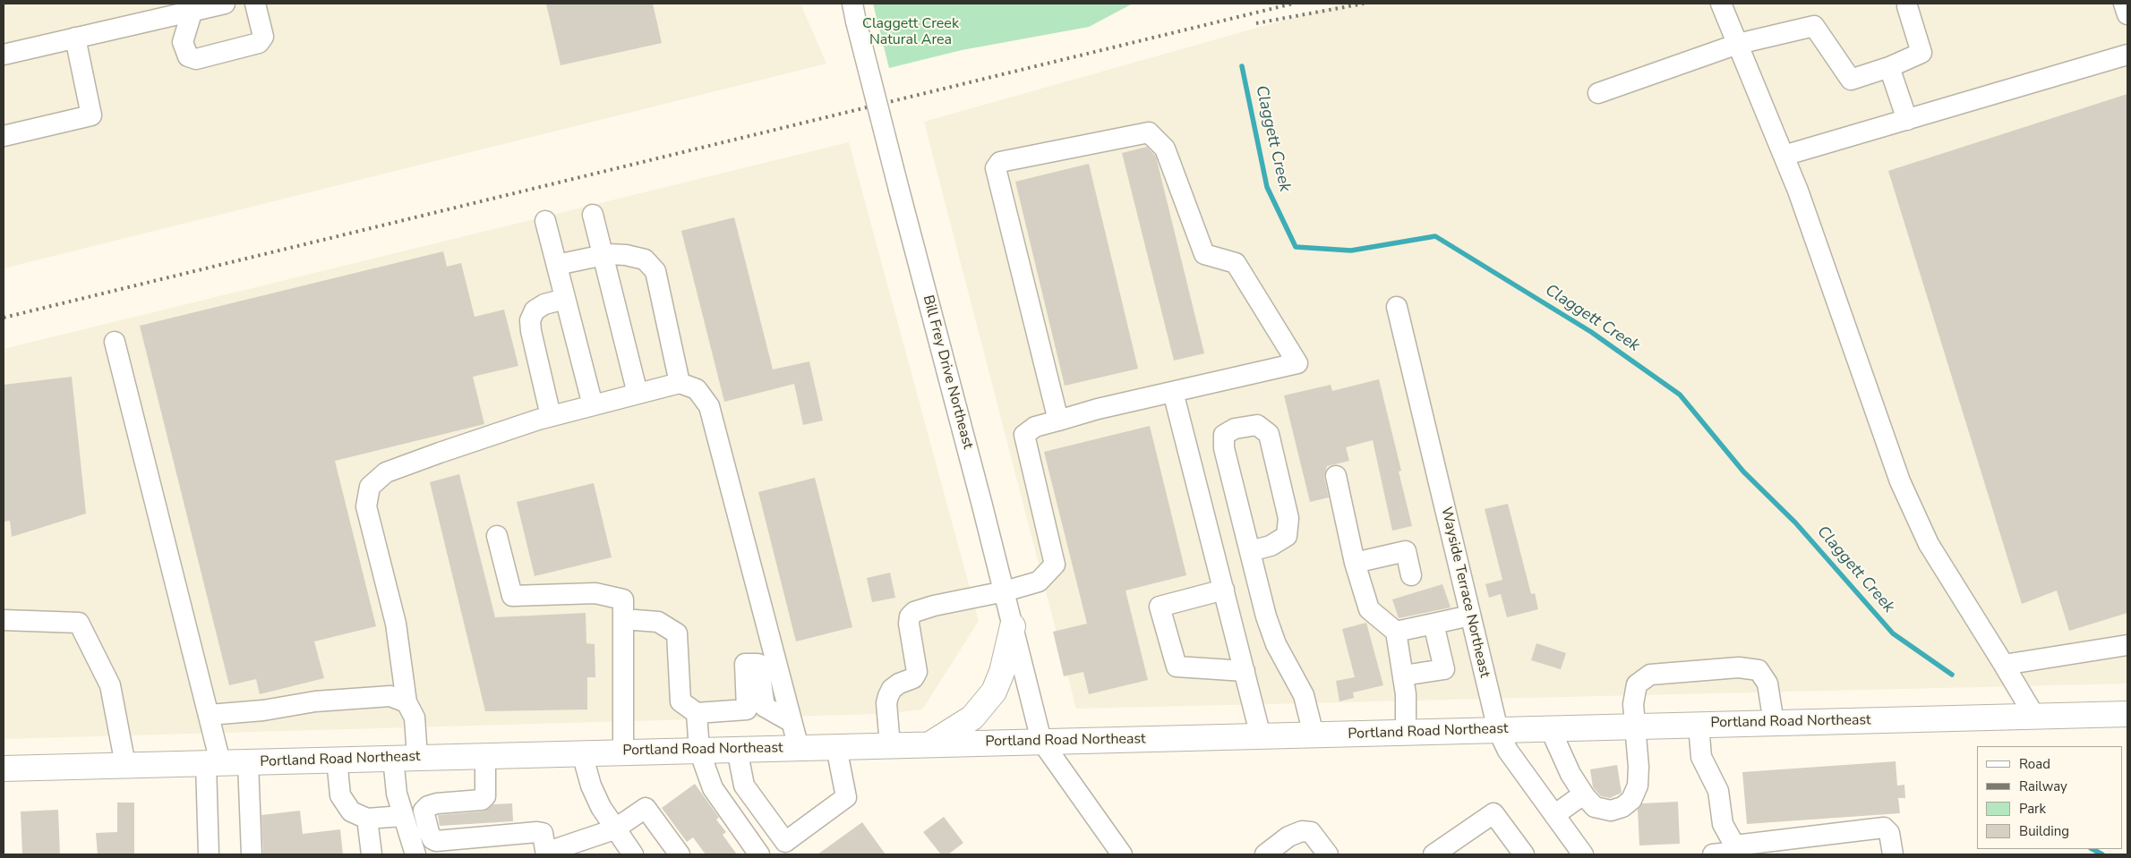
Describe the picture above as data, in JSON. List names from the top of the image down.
{
  "streets": {
    "main road": ["Portland Road Northeast"],
    "street": ["Bill Frey Drive Northeast", "Wayside Terrace Northeast"]
  },
  "crossings": [
    ["Bill Frey Drive Northeast", "Portland Road Northeast"],
    ["Wayside Terrace Northeast", "Portland Road Northeast"]
  ],
  "water": ["Claggett Creek"],
  "parks": ["Claggett Creek Natural Area"],
  "legend": [
    "Road",
    "Railway",
    "Park",
    "Building"
  ]
}
